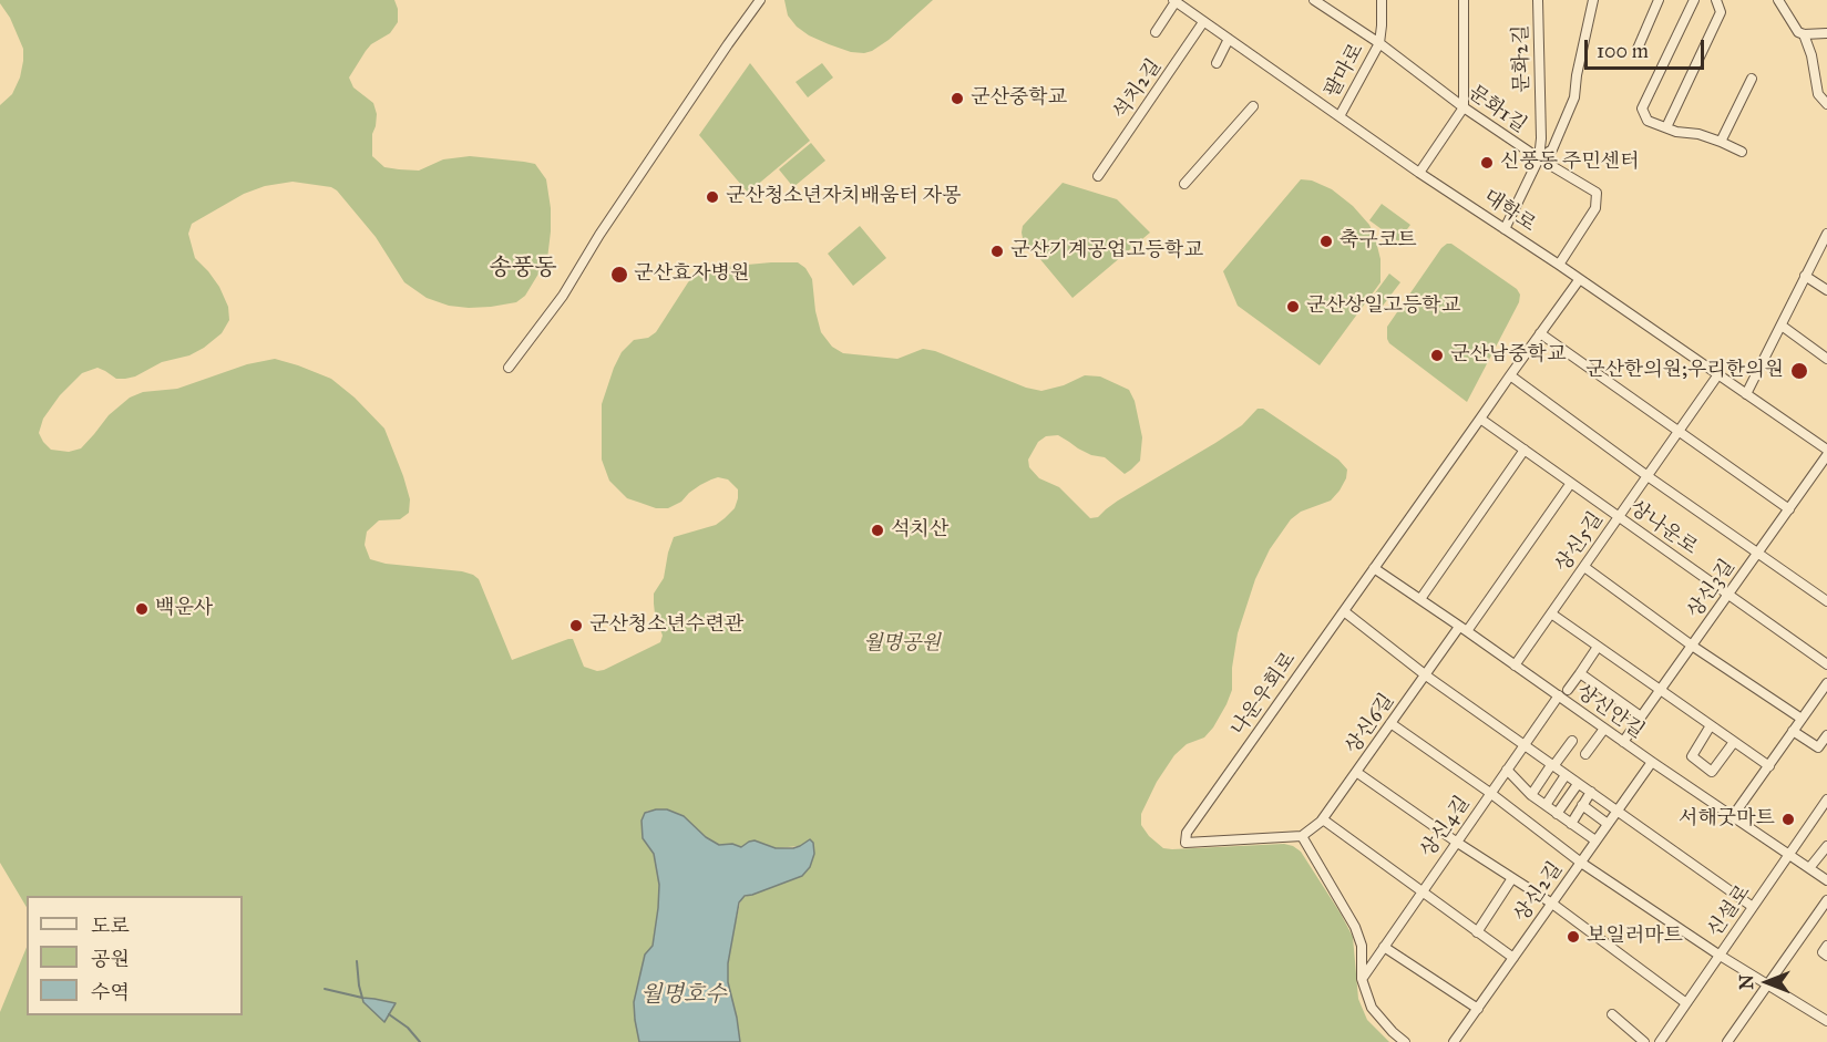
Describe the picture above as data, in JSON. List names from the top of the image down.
{
  "streets": {
    "street": [
      "문화2길",
      "팔마로",
      "석치2길",
      "문화1길",
      "대학로",
      "상나운로",
      "상신5길",
      "상신3길",
      "나운우회로",
      "상신안길",
      "상신6길",
      "상신4길",
      "상신2길",
      "신설로"
    ]
  },
  "crossings": [
    ["문화2길", "문화1길"],
    ["문화2길", "대학로"],
    ["팔마로", "문화1길"],
    ["팔마로", "대학로"],
    ["석치2길", "대학로"],
    ["문화1길", "대학로"],
    ["대학로", "상신5길"],
    ["대학로", "나운우회로"],
    ["상나운로", "상신5길"],
    ["상나운로", "상신3길"],
    ["상나운로", "나운우회로"],
    ["상나운로", "상신6길"],
    ["상신5길", "상신안길"],
    ["상신3길", "상신안길"],
    ["나운우회로", "상신안길"],
    ["나운우회로", "상신6길"],
    ["상신안길", "상신6길"],
    ["상신안길", "상신4길"],
    ["상신안길", "상신2길"],
    ["상신안길", "신설로"]
  ],
  "districts": ["송풍동"],
  "water": ["월명호수"],
  "parks": ["월명공원"],
  "places": [
    "군산중학교",
    "신풍동 주민센터",
    "군산청소년자치배움터 자몽",
    "축구코트",
    "군산기계공업고등학교",
    "군산효자병원",
    "군산상일고등학교",
    "군산남중학교",
    "군산한의원;우리한의원",
    "석치산",
    "백운사",
    "군산청소년수련관",
    "서해굿마트",
    "보일러마트"
  ],
  "legend": ["도로", "공원", "수역"],
  "scale_bar": "100 m",
  "north": "left"
}
